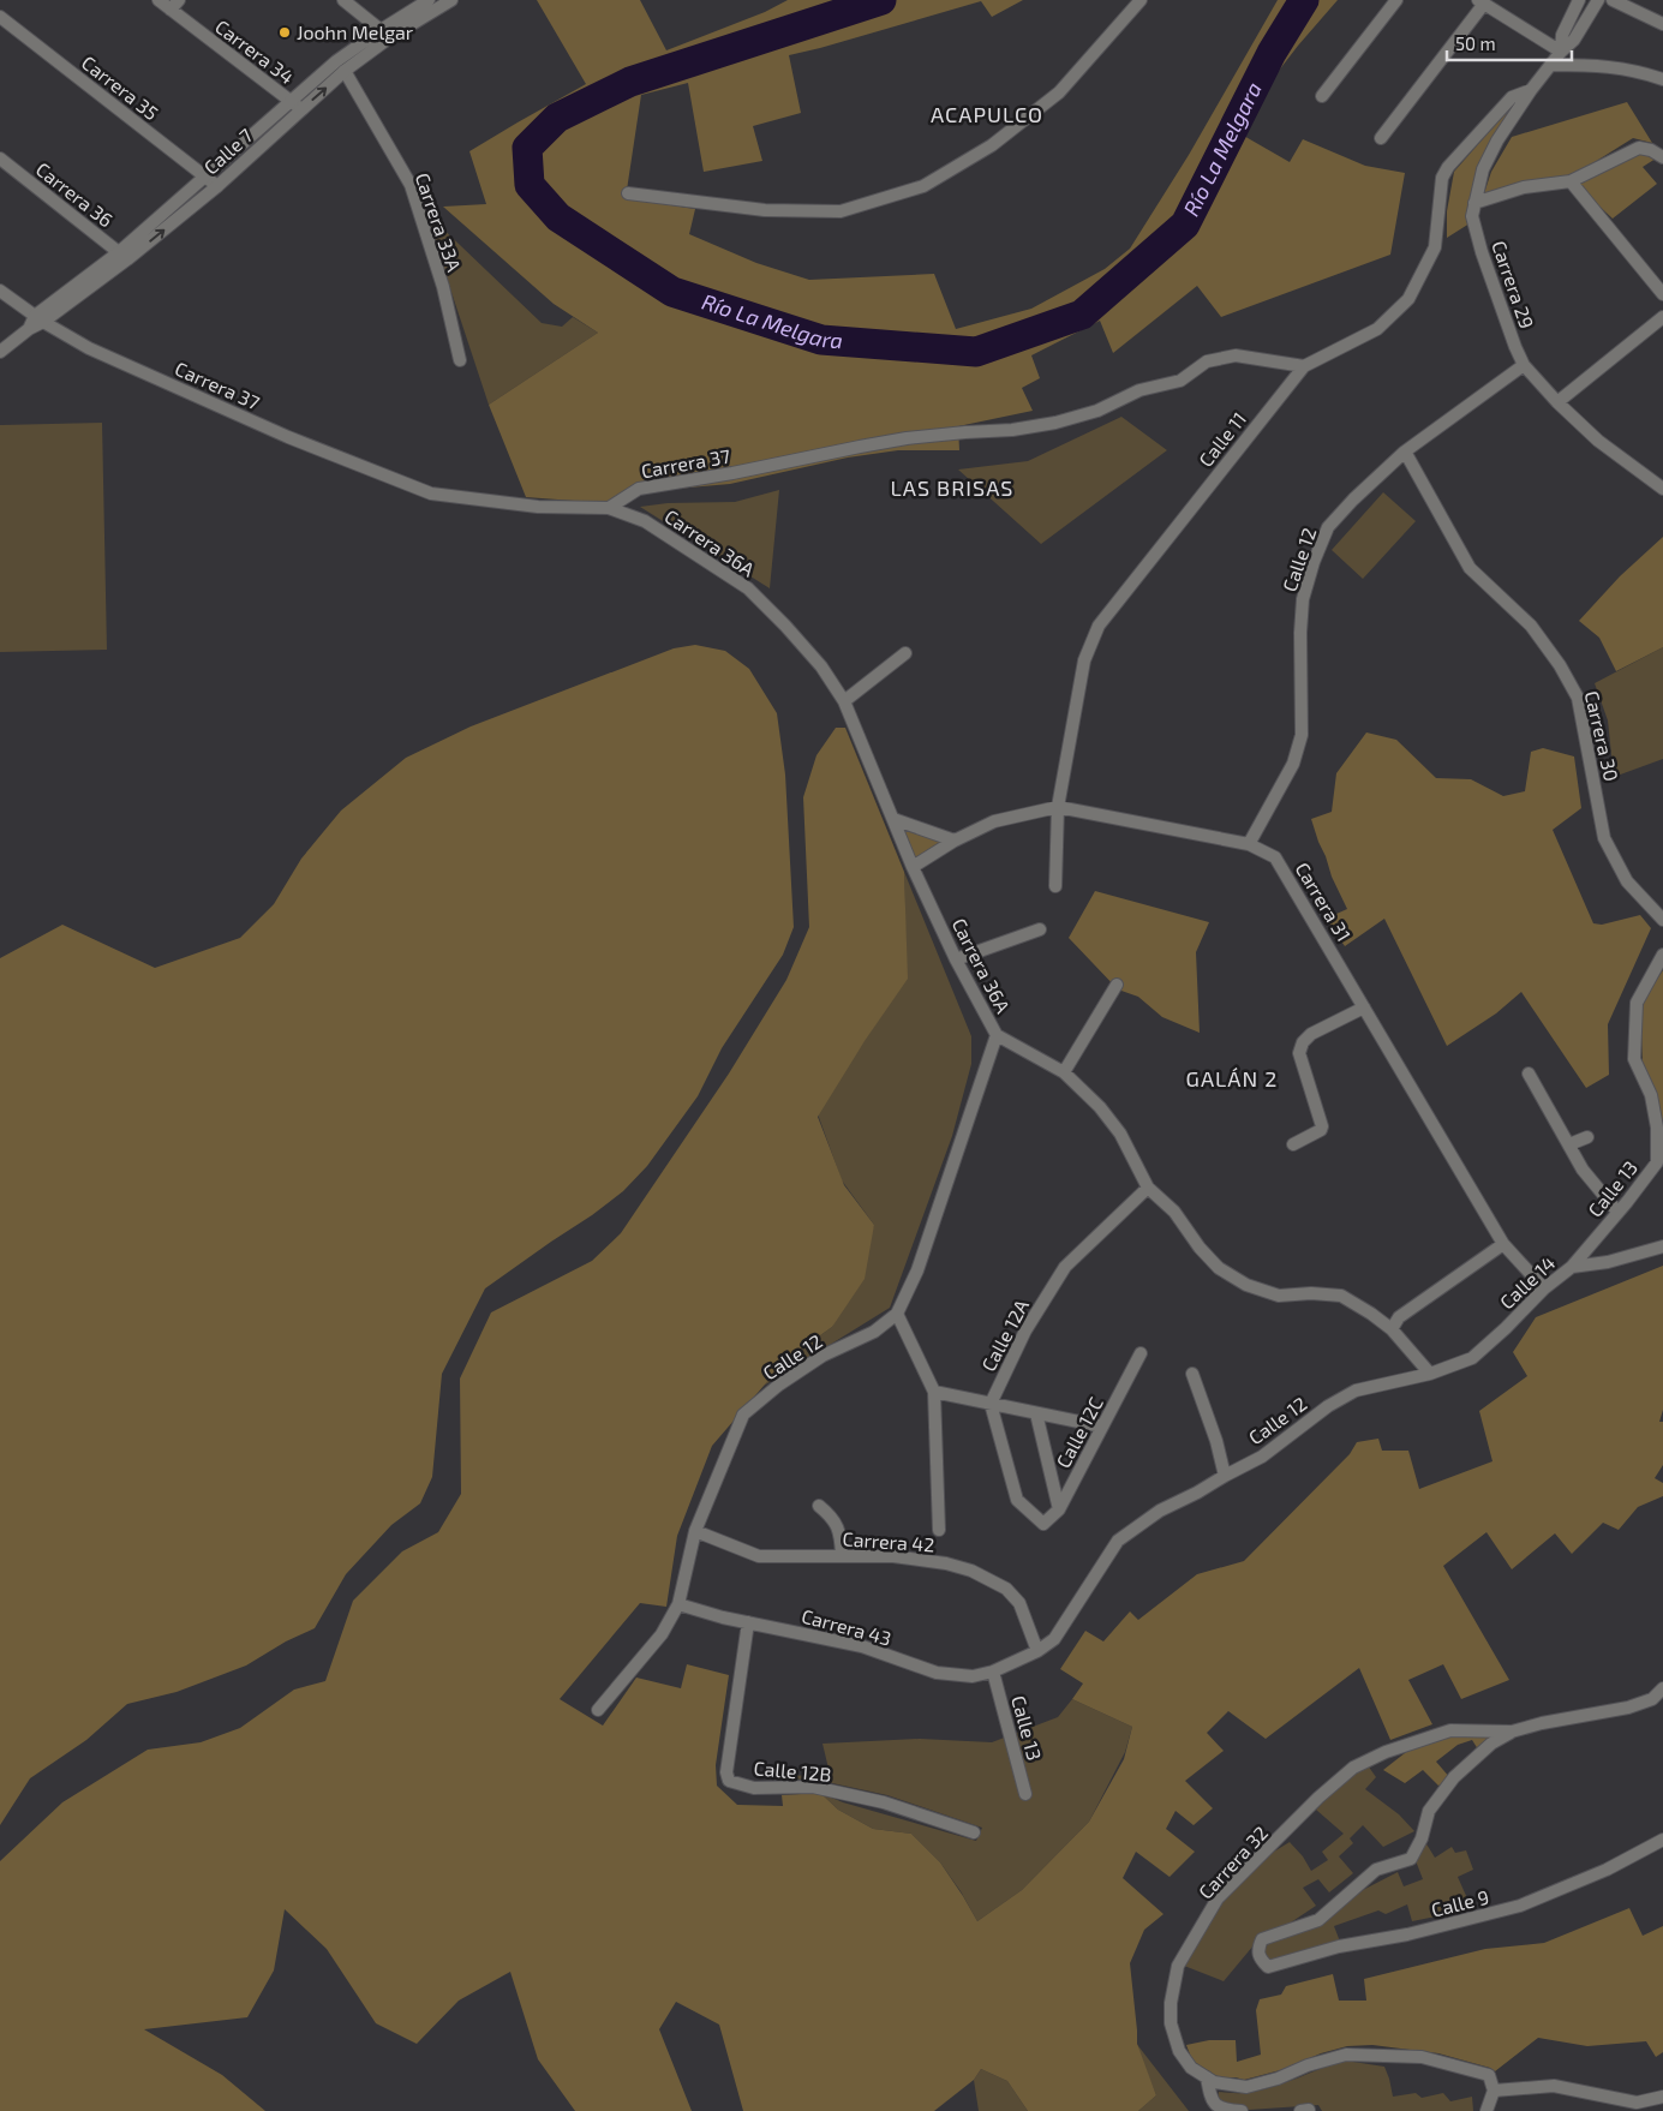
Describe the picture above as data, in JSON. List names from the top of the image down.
{
  "streets": {
    "street": [
      "Carrera 34",
      "Carrera 35",
      "Calle 7",
      "Carrera 36",
      "Carrera 33A",
      "Carrera 29",
      "Carrera 37",
      "Calle 11",
      "Carrera 36A",
      "Calle 12",
      "Carrera 30",
      "Carrera 31",
      "Calle 13",
      "Calle 14",
      "Calle 12A",
      "Calle 12C",
      "Carrera 42",
      "Carrera 43",
      "Calle 12B",
      "Carrera 32",
      "Calle 9"
    ]
  },
  "crossings": [
    ["Carrera 34", "Calle 7"],
    ["Carrera 35", "Calle 7"],
    ["Calle 7", "Carrera 36"],
    ["Calle 7", "Carrera 33A"],
    ["Calle 7", "Carrera 37"],
    ["Carrera 29", "Calle 11"],
    ["Carrera 29", "Calle 12"],
    ["Carrera 37", "Calle 11"],
    ["Carrera 37", "Carrera 36A"],
    ["Calle 11", "Carrera 31"],
    ["Carrera 36A", "Calle 12"],
    ["Carrera 36A", "Carrera 31"],
    ["Carrera 36A", "Calle 14"],
    ["Carrera 36A", "Calle 12A"],
    ["Calle 12", "Carrera 30"],
    ["Calle 12", "Carrera 31"],
    ["Calle 12", "Calle 14"],
    ["Calle 12", "Carrera 42"],
    ["Calle 12", "Carrera 43"],
    ["Carrera 31", "Calle 14"],
    ["Calle 13", "Calle 14"],
    ["Calle 13", "Carrera 43"],
    ["Calle 12A", "Calle 12C"],
    ["Carrera 42", "Carrera 43"],
    ["Carrera 43", "Calle 12B"],
    ["Carrera 32", "Calle 9"]
  ],
  "districts": ["ACAPULCO", "LAS BRISAS", "GALÁN 2"],
  "water": ["Río La Melgara"],
  "places": ["Joohn Melgar"],
  "scale_bar": "50 m"
}
